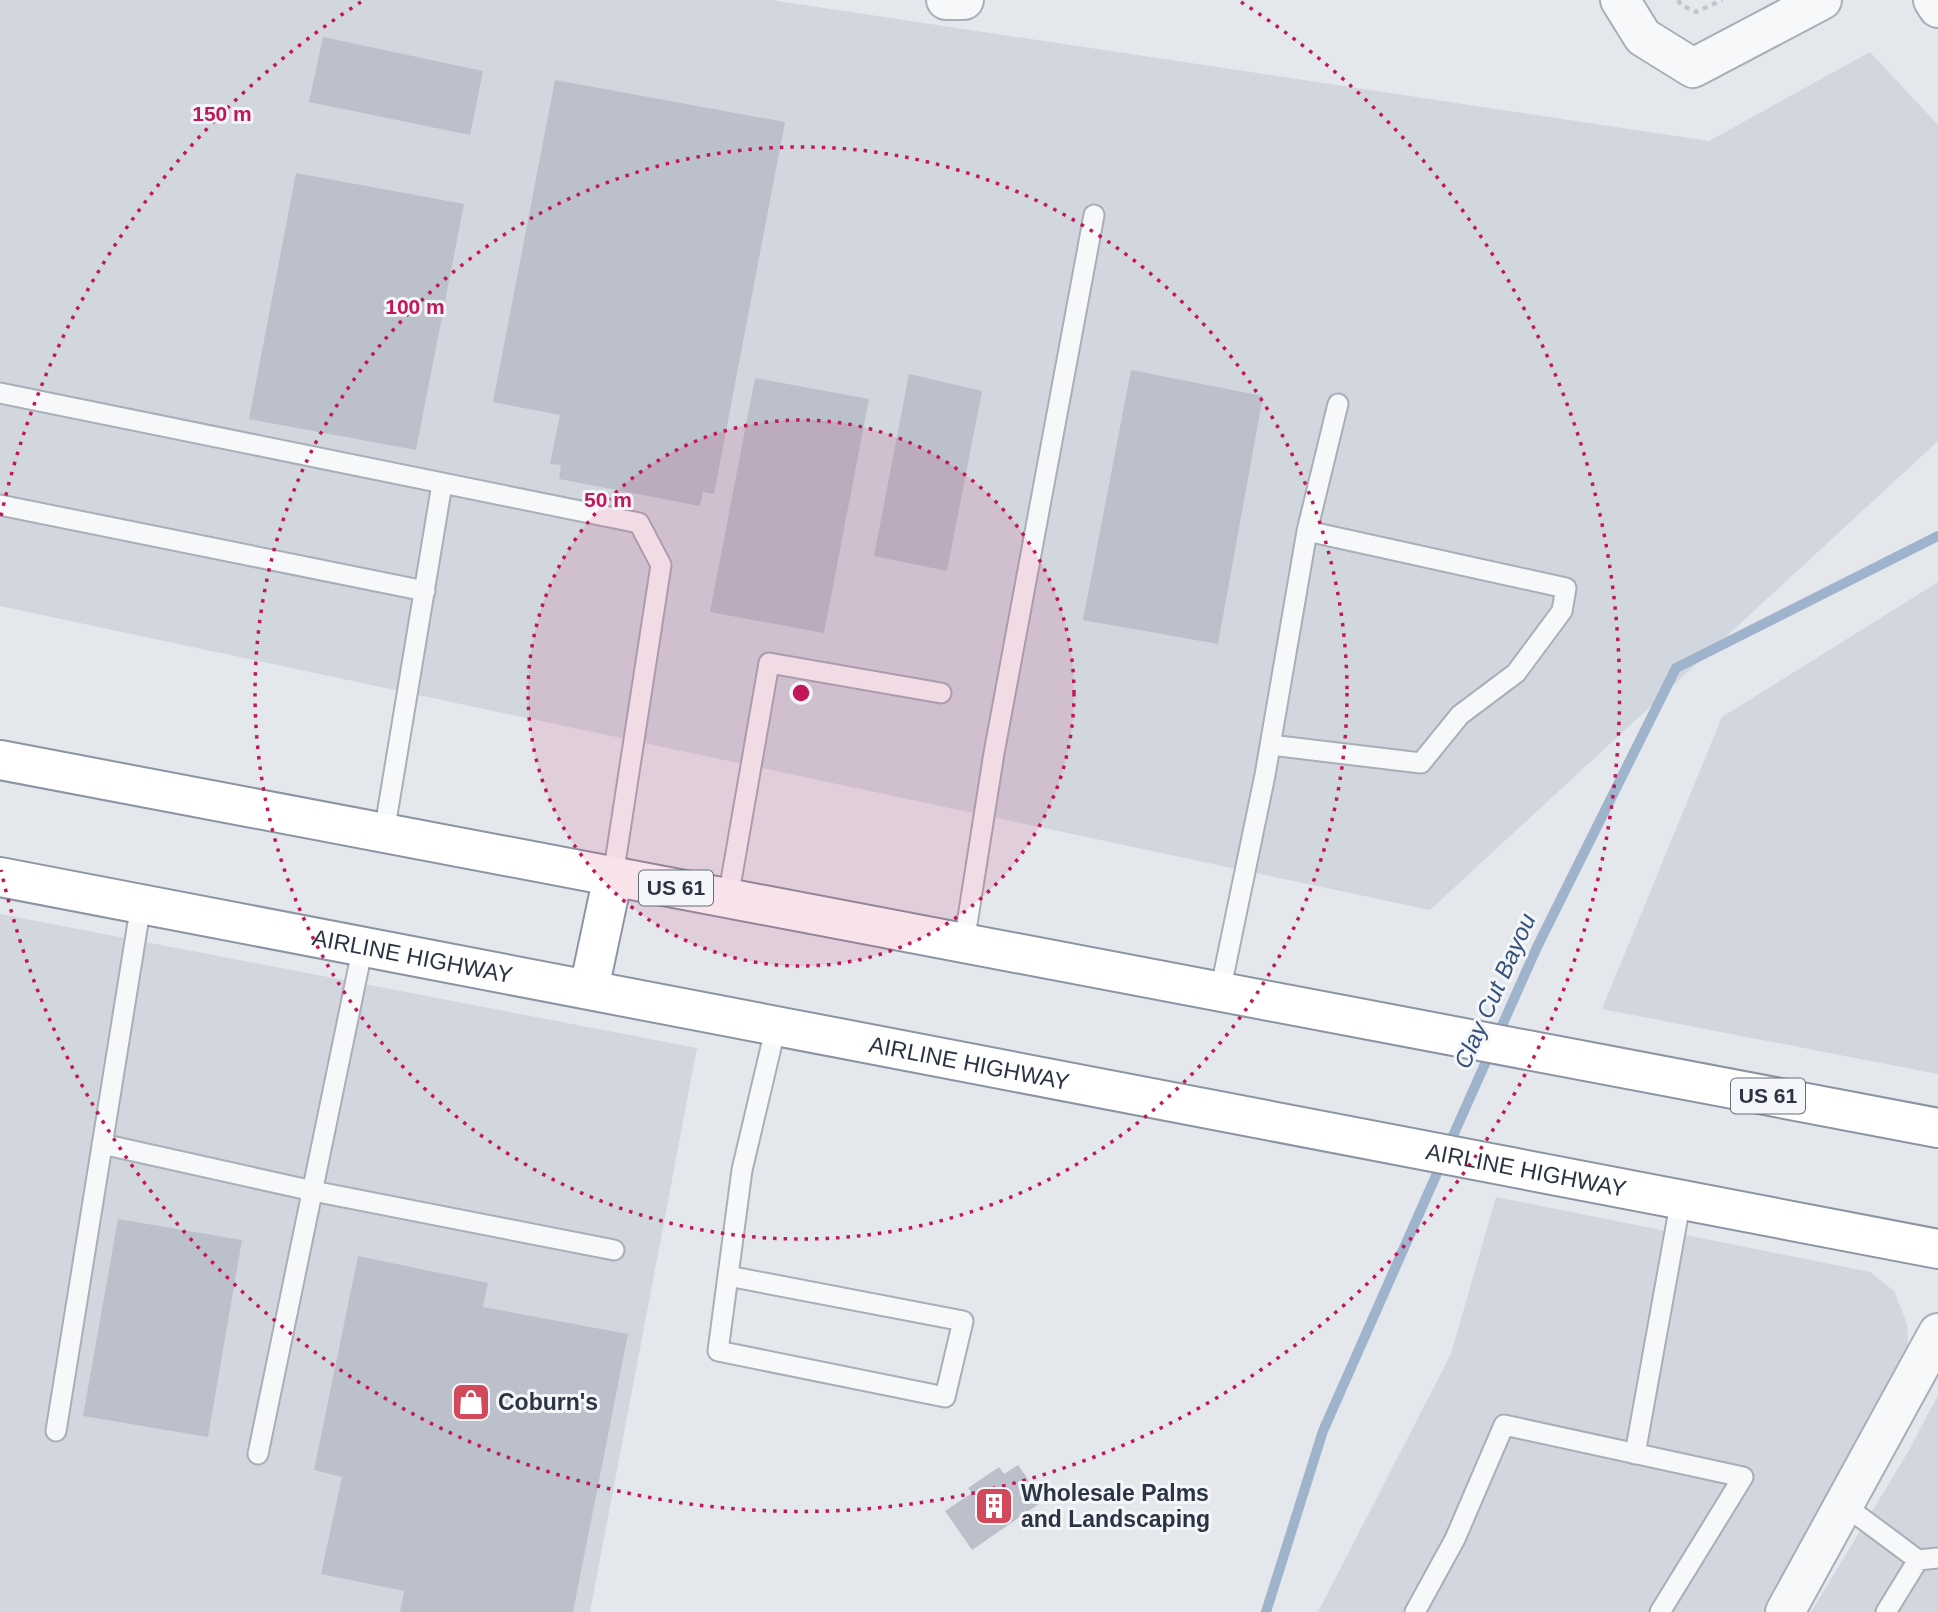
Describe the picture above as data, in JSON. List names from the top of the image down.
{
  "streets": {
    "highway": ["US 61", "AIRLINE HIGHWAY"]
  },
  "water": ["Clay Cut Bayou"],
  "places": {
    "shop": ["Coburn's"],
    "building": ["Wholesale Palms and Landscaping"]
  },
  "rings": ["150 m", "100 m", "50 m"]
}
